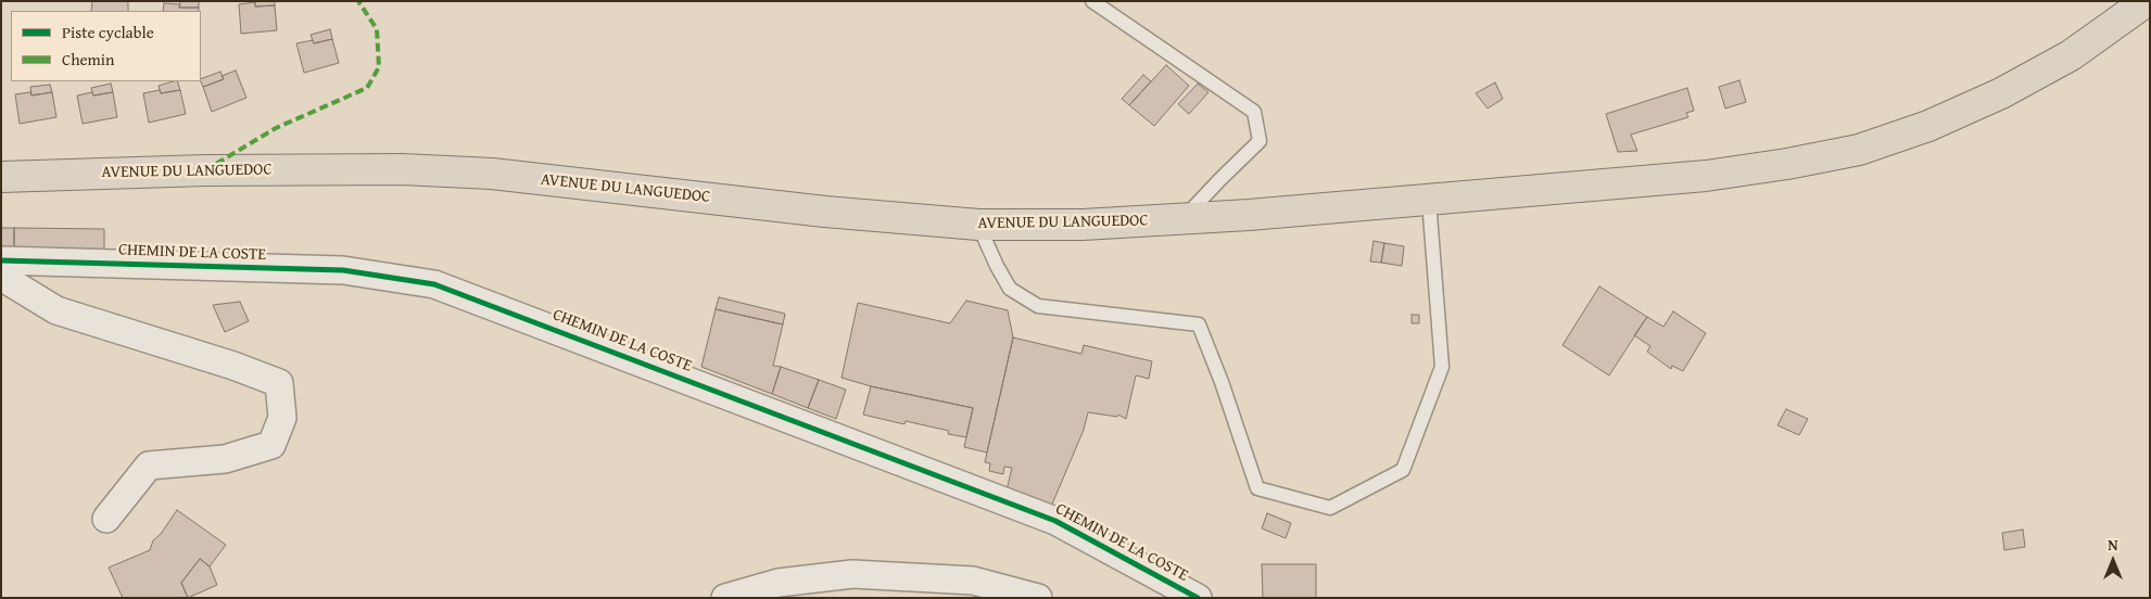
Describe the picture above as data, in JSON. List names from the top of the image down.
{
  "streets": {
    "main road": ["AVENUE DU LANGUEDOC"],
    "street": ["CHEMIN DE LA COSTE"]
  },
  "legend": ["Piste cyclable", "Chemin"],
  "north": "top"
}
